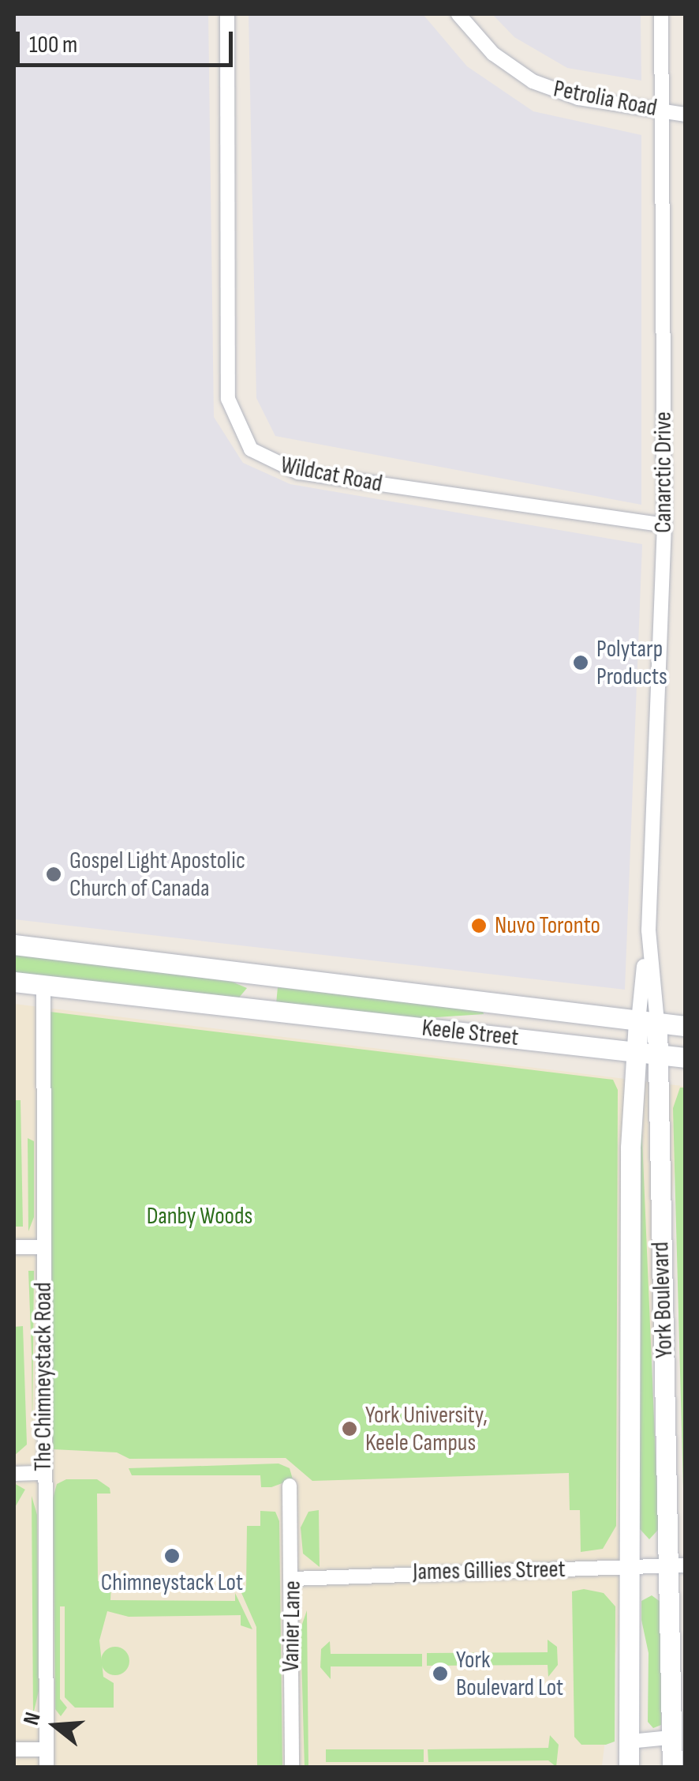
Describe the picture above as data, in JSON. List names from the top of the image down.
{
  "streets": {
    "street": [
      "Petrolia Road",
      "Canarctic Drive",
      "Wildcat Road",
      "Keele Street",
      "York Boulevard",
      "The Chimneystack Road",
      "James Gillies Street",
      "Vanier Lane"
    ]
  },
  "crossings": [
    ["Petrolia Road", "Canarctic Drive"],
    ["Canarctic Drive", "Wildcat Road"],
    ["Canarctic Drive", "Keele Street"],
    ["Canarctic Drive", "York Boulevard"],
    ["Keele Street", "York Boulevard"],
    ["Keele Street", "The Chimneystack Road"],
    ["York Boulevard", "James Gillies Street"],
    ["James Gillies Street", "Vanier Lane"]
  ],
  "parks": ["Danby Woods"],
  "places": [
    "Polytarp Products",
    "Gospel Light Apostolic Church of Canada",
    "Nuvo Toronto",
    "York University, Keele Campus",
    "Chimneystack Lot",
    "York Boulevard Lot"
  ],
  "scale_bar": "100 m",
  "north": "left"
}
